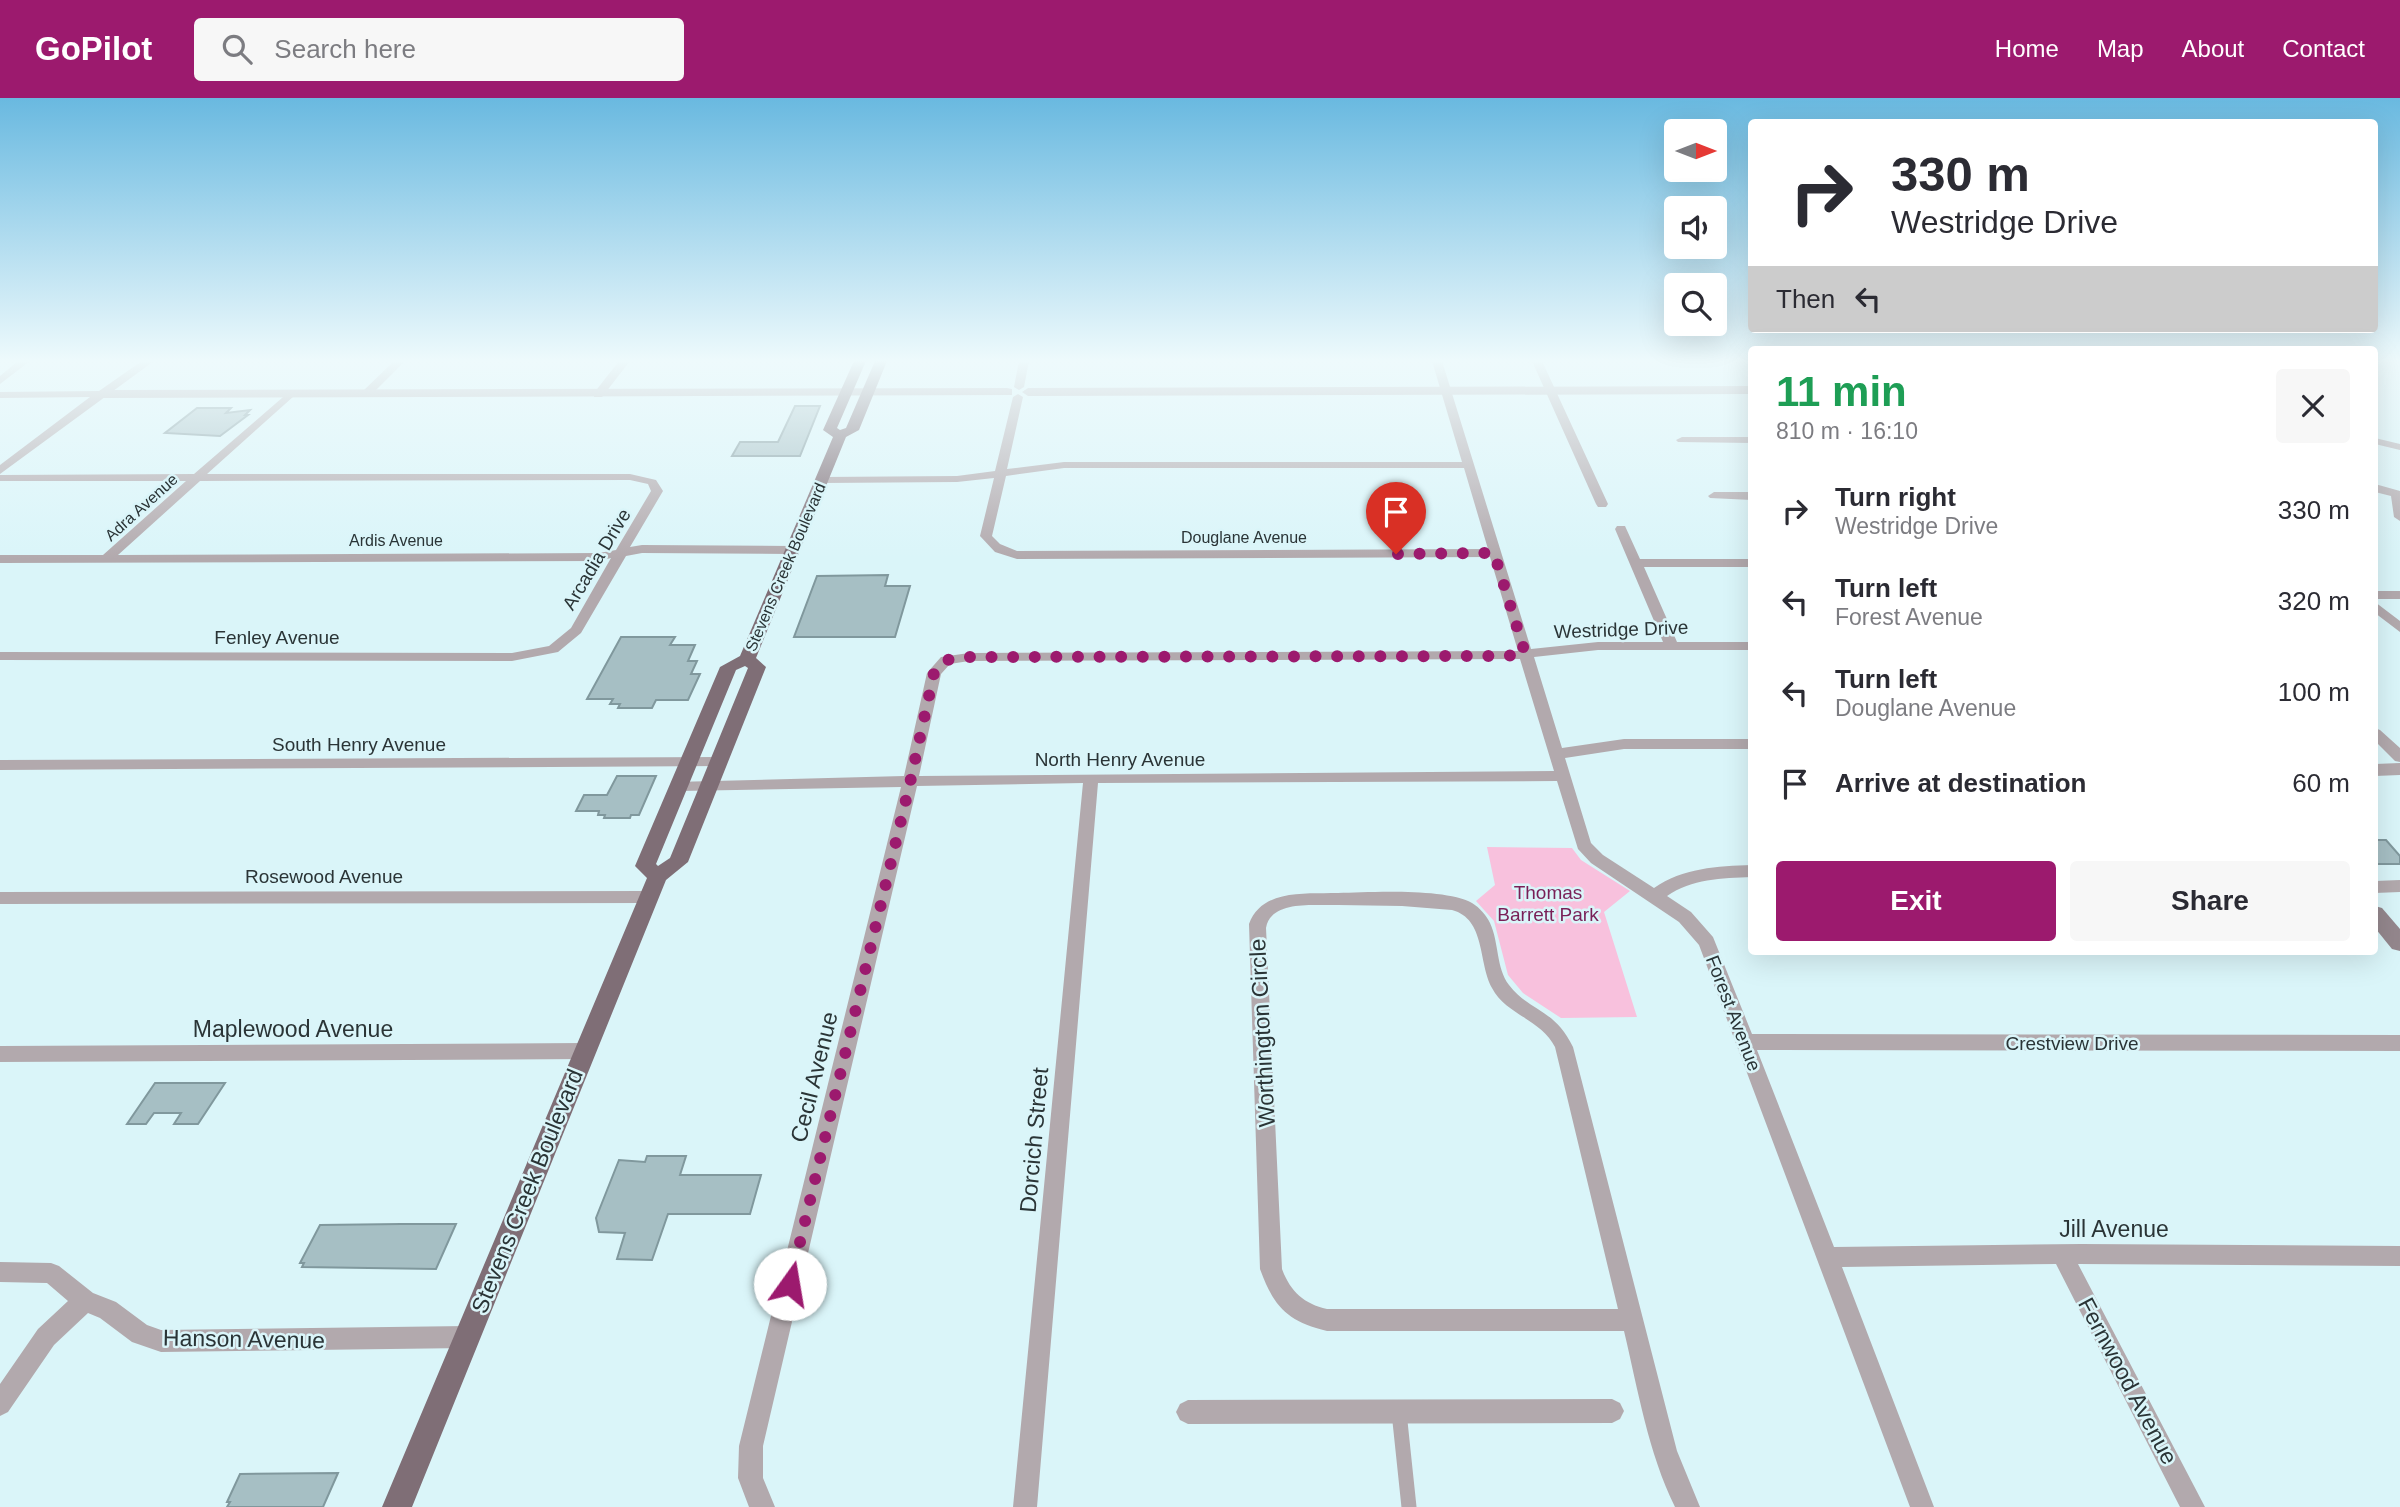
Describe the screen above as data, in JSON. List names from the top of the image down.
{
  "streets": {
    "main road": ["Stevens Creek Boulevard"],
    "street": [
      "Adra Avenue",
      "Douglane Avenue",
      "Ardis Avenue",
      "Arcadia Drive",
      "Westridge Drive",
      "Fenley Avenue",
      "South Henry Avenue",
      "North Henry Avenue",
      "Rosewood Avenue",
      "Forest Avenue",
      "Maplewood Avenue",
      "Worthington Circle",
      "Crestview Drive",
      "Cecil Avenue",
      "Dorcich Street",
      "Jill Avenue",
      "Hanson Avenue",
      "Fernwood Avenue"
    ]
  },
  "crossings": [
    ["Adra Avenue", "Ardis Avenue"],
    ["Adra Avenue", "Arcadia Drive"],
    ["Douglane Avenue", "Forest Avenue"],
    ["Ardis Avenue", "Arcadia Drive"],
    ["Ardis Avenue", "Stevens Creek Boulevard"],
    ["Arcadia Drive", "Fenley Avenue"],
    ["Stevens Creek Boulevard", "South Henry Avenue"],
    ["Stevens Creek Boulevard", "North Henry Avenue"],
    ["Stevens Creek Boulevard", "Rosewood Avenue"],
    ["Stevens Creek Boulevard", "Maplewood Avenue"],
    ["Stevens Creek Boulevard", "Hanson Avenue"],
    ["Westridge Drive", "Forest Avenue"],
    ["Westridge Drive", "Cecil Avenue"],
    ["North Henry Avenue", "Forest Avenue"],
    ["North Henry Avenue", "Cecil Avenue"],
    ["North Henry Avenue", "Dorcich Street"],
    ["Forest Avenue", "Crestview Drive"],
    ["Forest Avenue", "Jill Avenue"],
    ["Jill Avenue", "Fernwood Avenue"]
  ],
  "parks": ["Thomas Barrett Park"],
  "north": "right",
  "page": {
    "header": "GoPilot",
    "search": "Search here",
    "nav": [
      "Home",
      "Map",
      "About",
      "Contact"
    ],
    "turn": ["330 m", "Westridge Drive"],
    "then": "Then",
    "heading": ["11 min", "810 m · 16:10"],
    "list": [
      {
        "name": "Turn right",
        "note": "Westridge Drive",
        "value": "330 m"
      },
      {
        "name": "Turn left",
        "note": "Forest Avenue",
        "value": "320 m"
      },
      {
        "name": "Turn left",
        "note": "Douglane Avenue",
        "value": "100 m"
      },
      {
        "name": "Arrive at destination",
        "value": "60 m"
      }
    ],
    "buttons": ["Exit", "Share"]
  }
}
